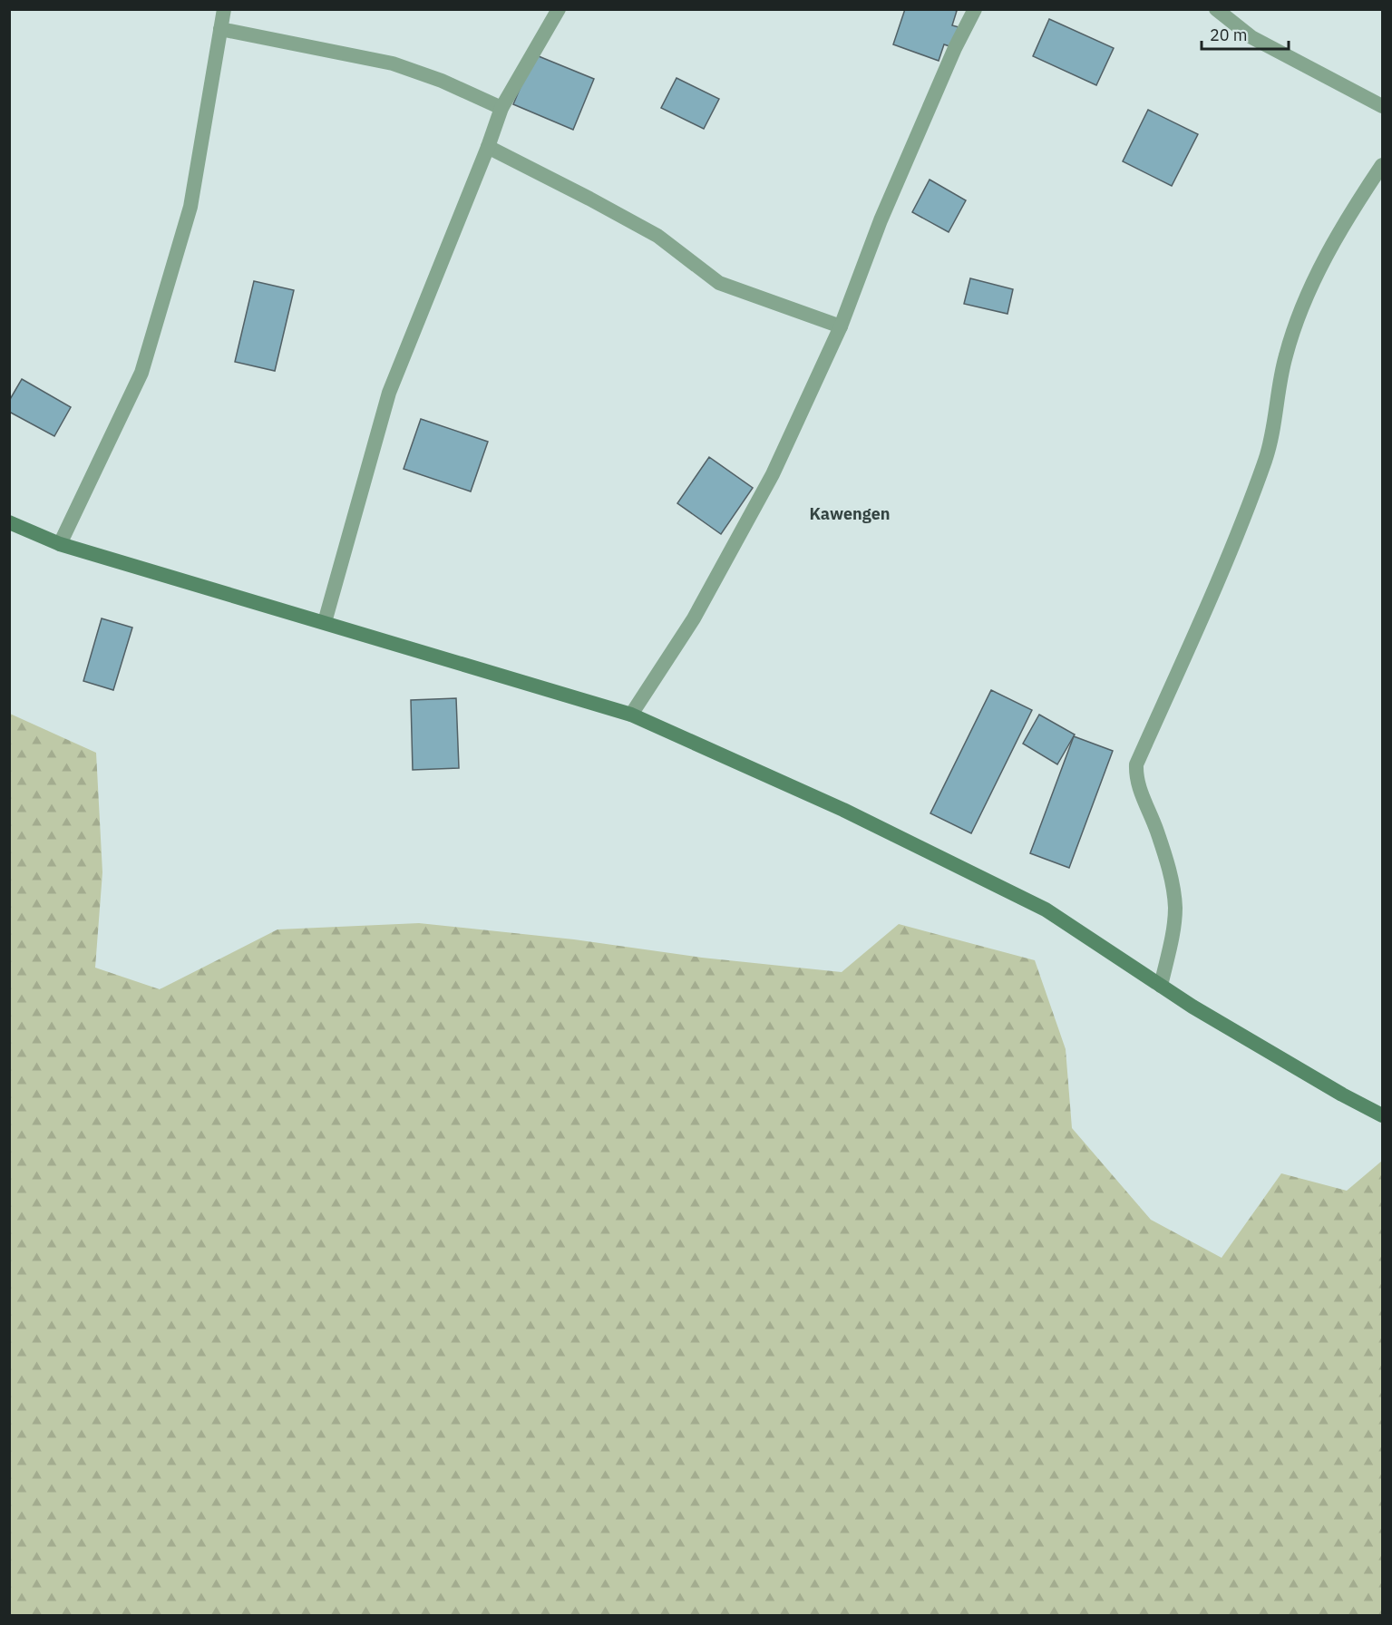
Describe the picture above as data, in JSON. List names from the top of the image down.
{
  "districts": ["Kawengen"],
  "scale_bar": "20 m"
}
